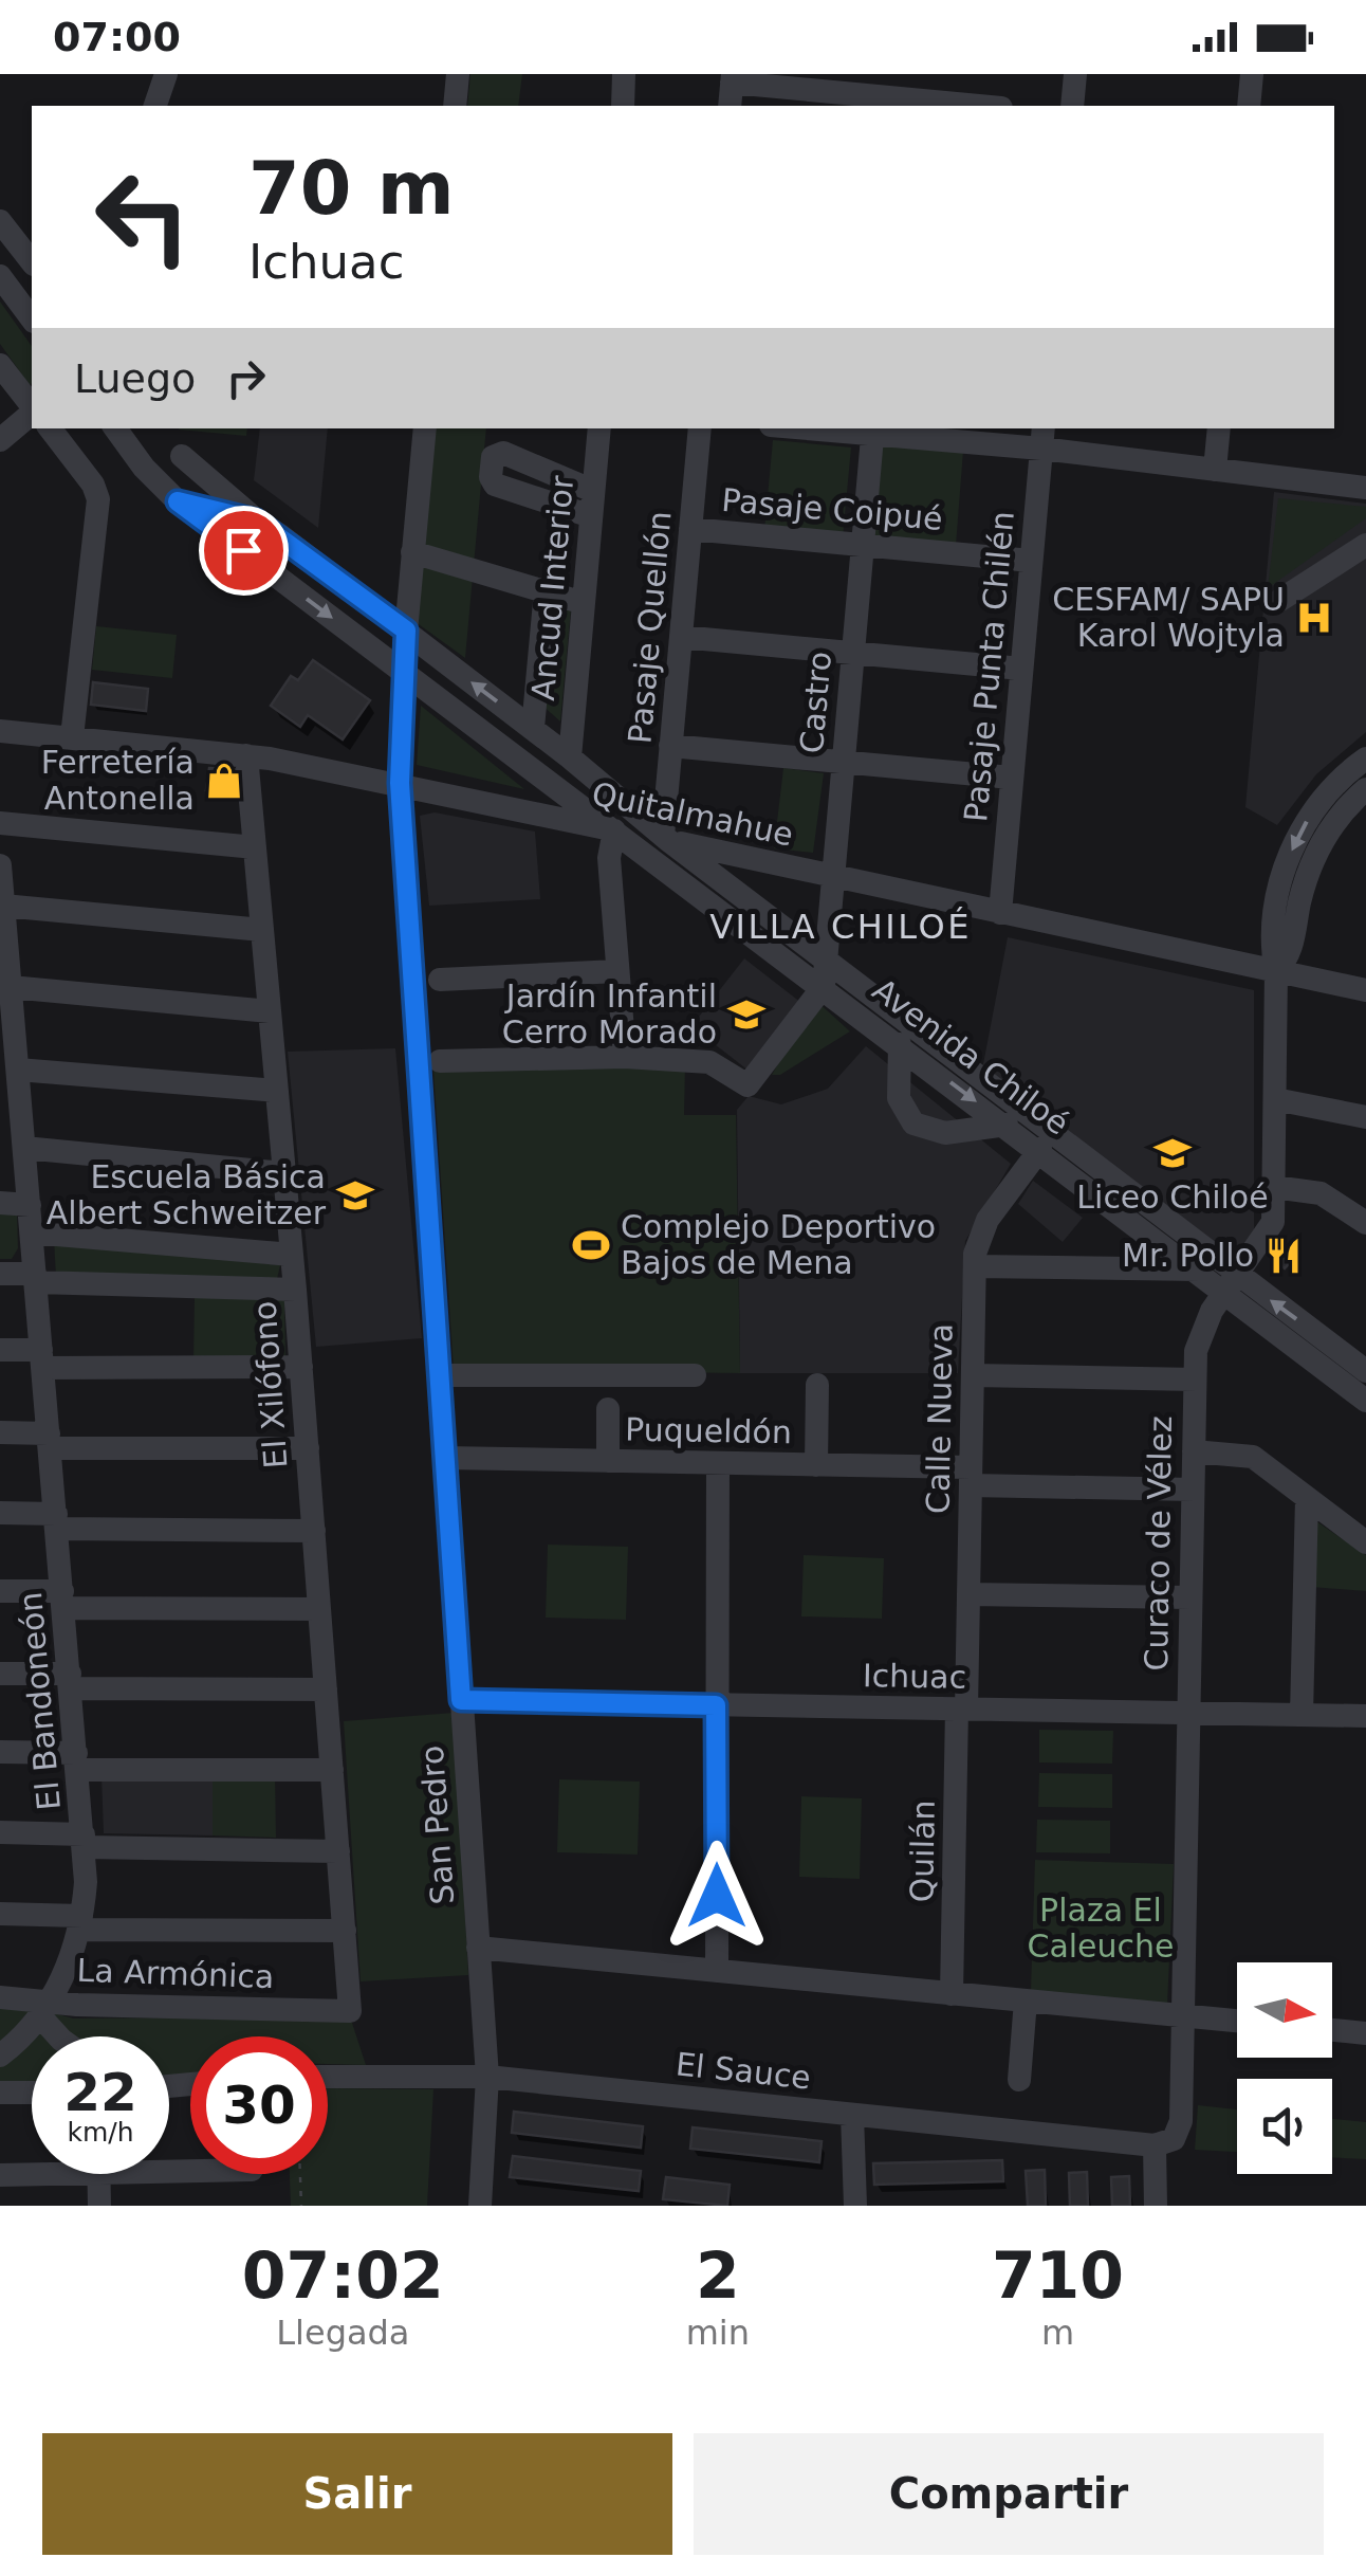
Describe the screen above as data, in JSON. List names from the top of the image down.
{
  "streets": {
    "street": [
      "Pasaje Coipué",
      "Ancud Interior",
      "Pasaje Quellón",
      "Pasaje Punta Chilén",
      "Castro",
      "Quitalmahue",
      "Avenida Chiloé",
      "El Xilófono",
      "Calle Nueva",
      "Puqueldón",
      "Curaco de Vélez",
      "Ichuac",
      "El Bandoneón",
      "San Pedro",
      "Quilán",
      "La Armónica",
      "El Sauce"
    ]
  },
  "crossings": [
    ["Pasaje Coipué", "Pasaje Quellón"],
    ["Pasaje Coipué", "Pasaje Punta Chilén"],
    ["Pasaje Coipué", "Castro"],
    ["Ancud Interior", "Avenida Chiloé"],
    ["Pasaje Quellón", "Quitalmahue"],
    ["Pasaje Quellón", "Avenida Chiloé"],
    ["Pasaje Punta Chilén", "Quitalmahue"],
    ["Castro", "Quitalmahue"],
    ["Castro", "Avenida Chiloé"],
    ["Quitalmahue", "Avenida Chiloé"],
    ["Quitalmahue", "El Xilófono"],
    ["Quitalmahue", "Curaco de Vélez"],
    ["Quitalmahue", "San Pedro"],
    ["Avenida Chiloé", "Calle Nueva"],
    ["Avenida Chiloé", "Curaco de Vélez"],
    ["Avenida Chiloé", "San Pedro"],
    ["El Xilófono", "La Armónica"],
    ["Calle Nueva", "Puqueldón"],
    ["Calle Nueva", "Ichuac"],
    ["Calle Nueva", "Quilán"],
    ["Puqueldón", "Curaco de Vélez"],
    ["Puqueldón", "San Pedro"],
    ["Curaco de Vélez", "Ichuac"],
    ["Curaco de Vélez", "El Sauce"],
    ["Ichuac", "San Pedro"],
    ["Ichuac", "Quilán"],
    ["El Bandoneón", "La Armónica"],
    ["San Pedro", "El Sauce"]
  ],
  "districts": ["VILLA CHILOÉ"],
  "parks": ["Plaza El Caleuche"],
  "places": {
    "hospital": ["CESFAM/ SAPU Karol Wojtyla"],
    "shop": ["Ferretería Antonella"],
    "school or university": ["Jardín Infantil Cerro Morado", "Liceo Chiloé", "Escuela Básica Albert Schweitzer"],
    "sports": ["Complejo Deportivo Bajos de Mena"],
    "restaurant": ["Mr. Pollo"]
  },
  "north": "right",
  "page": {
    "status": "07:00",
    "turn": ["70 m", "Ichuac"],
    "then": "Luego",
    "speed": "22 km/h",
    "limit": "30",
    "eta": [
      "07:02",
      "Llegada",
      "2",
      "min",
      "710",
      "m"
    ],
    "buttons": ["Salir", "Compartir"]
  }
}
